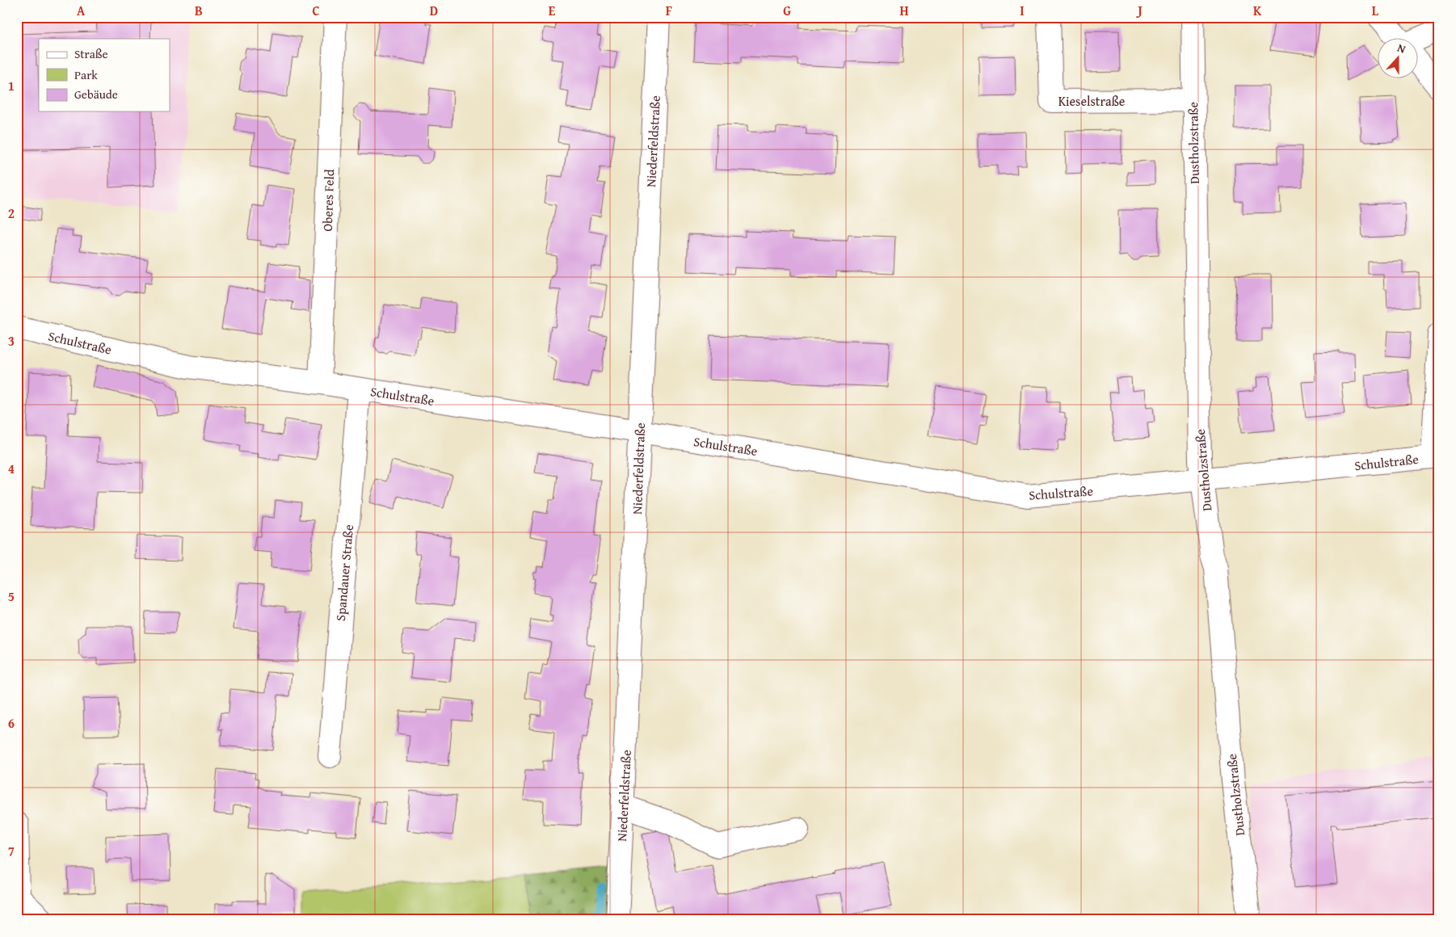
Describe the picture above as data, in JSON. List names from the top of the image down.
{
  "streets": {
    "street": [
      "Kieselstraße",
      "Niederfeldstraße",
      "Dustholzstraße",
      "Oberes Feld",
      "Schulstraße",
      "Spandauer Straße"
    ]
  },
  "crossings": [
    ["Kieselstraße", "Dustholzstraße"],
    ["Niederfeldstraße", "Schulstraße"],
    ["Dustholzstraße", "Schulstraße"],
    ["Oberes Feld", "Schulstraße"],
    ["Schulstraße", "Spandauer Straße"]
  ],
  "legend": ["Straße", "Park", "Gebäude"],
  "north": "top",
  "grid": {
    "columns": [
      "A",
      "B",
      "C",
      "D",
      "E",
      "F",
      "G",
      "H",
      "I",
      "J",
      "K",
      "L"
    ],
    "rows": [
      "1",
      "2",
      "3",
      "4",
      "5",
      "6",
      "7"
    ]
  }
}
